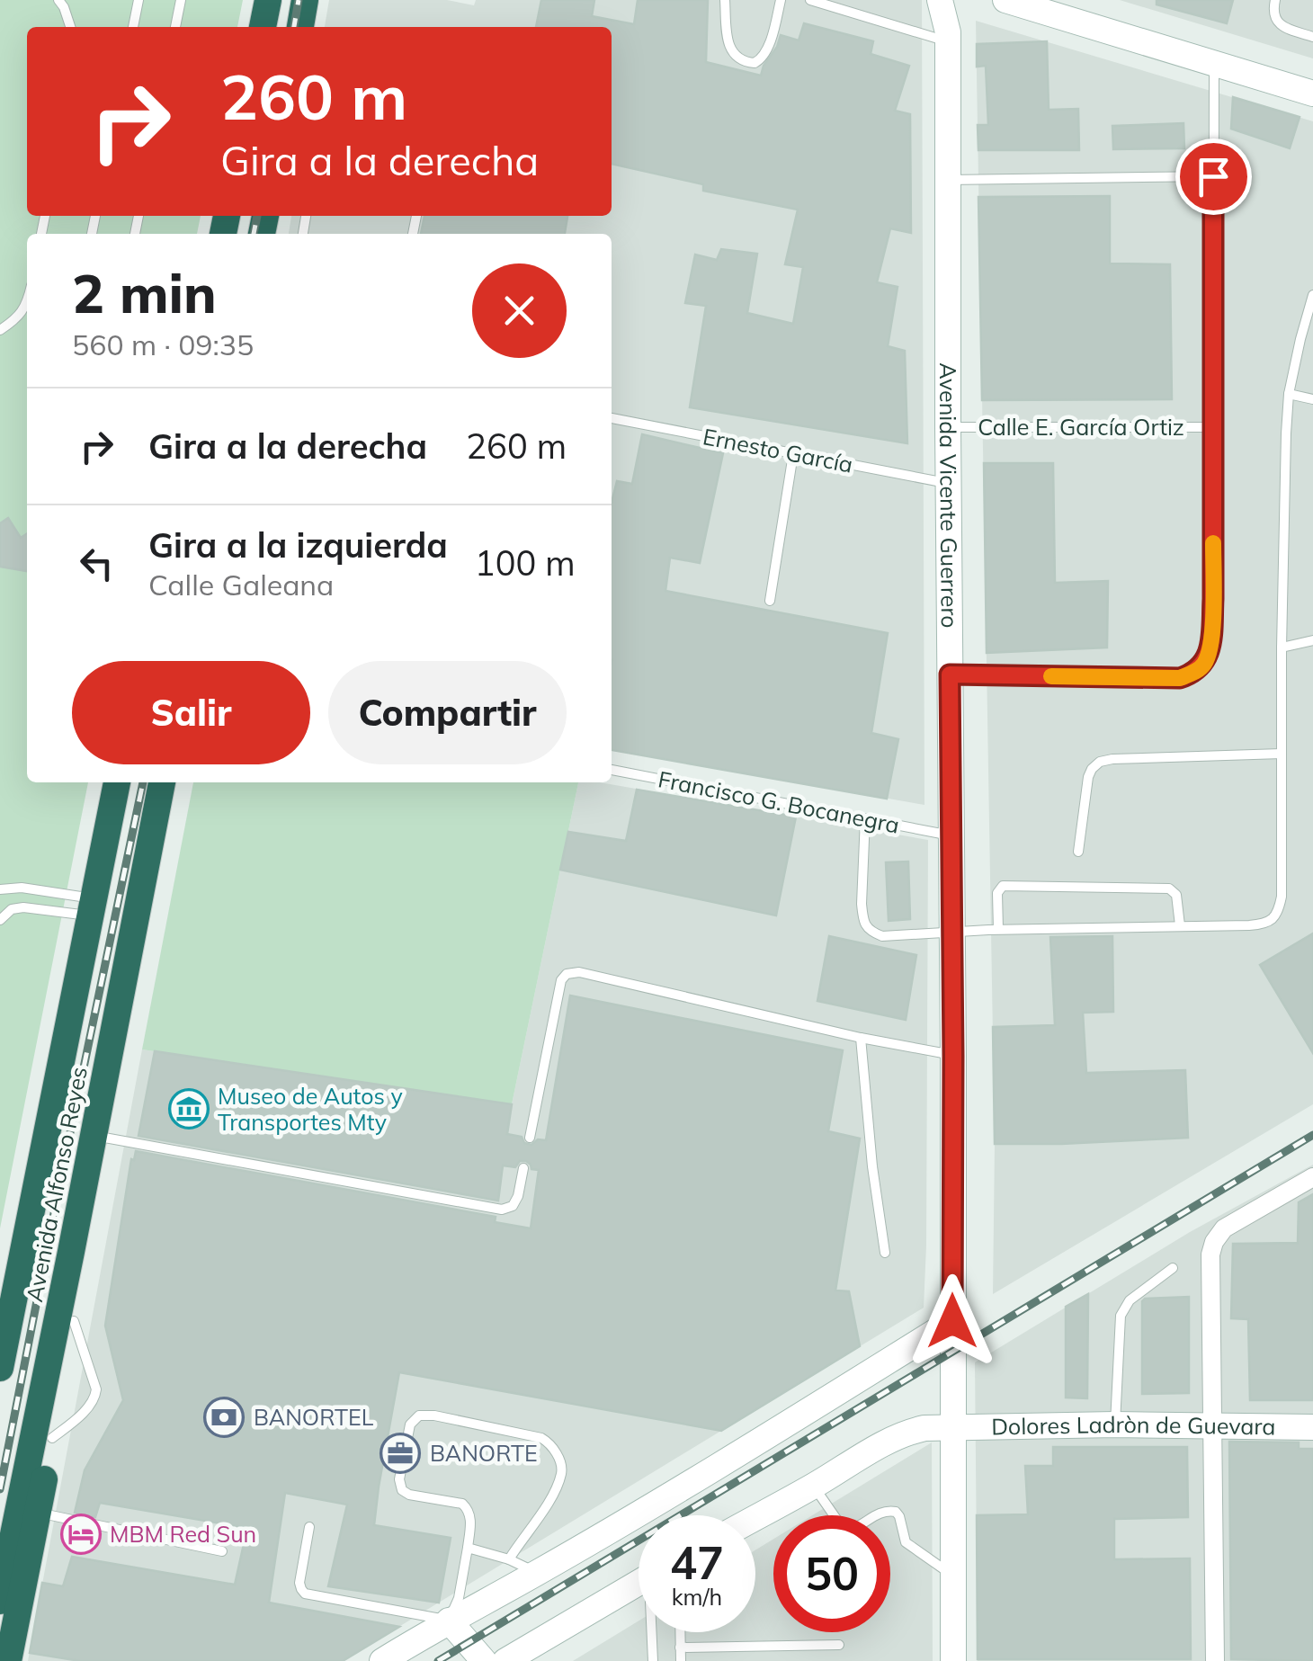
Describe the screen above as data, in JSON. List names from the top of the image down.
{
  "streets": {
    "highway": ["Avenida Alfonso Reyes"],
    "street": ["Avenida Vicente Guerrero", "Dolores Ladròn de Guevara"],
    "lane": ["Calle E. García Ortiz", "Ernesto García", "Francisco G. Bocanegra"]
  },
  "crossings": [
    ["Calle E. García Ortiz", "Avenida Vicente Guerrero"],
    ["Ernesto García", "Avenida Vicente Guerrero"],
    ["Avenida Vicente Guerrero", "Francisco G. Bocanegra"],
    ["Avenida Vicente Guerrero", "Dolores Ladròn de Guevara"]
  ],
  "places": {
    "museum": ["Museo de Autos y Transportes Mty"],
    "bank": ["BANORTEL"],
    "office": ["BANORTE"],
    "hotel": ["MBM Red Sun"]
  },
  "page": {
    "turn": ["260 m", "Gira a la derecha"],
    "heading": ["2 min", "560 m · 09:35"],
    "list": [
      {
        "name": "Gira a la derecha",
        "value": "260 m"
      },
      {
        "name": "Gira a la izquierda",
        "note": "Calle Galeana",
        "value": "100 m"
      }
    ],
    "buttons": ["Salir", "Compartir"],
    "speed": "47 km/h",
    "limit": "50"
  }
}
